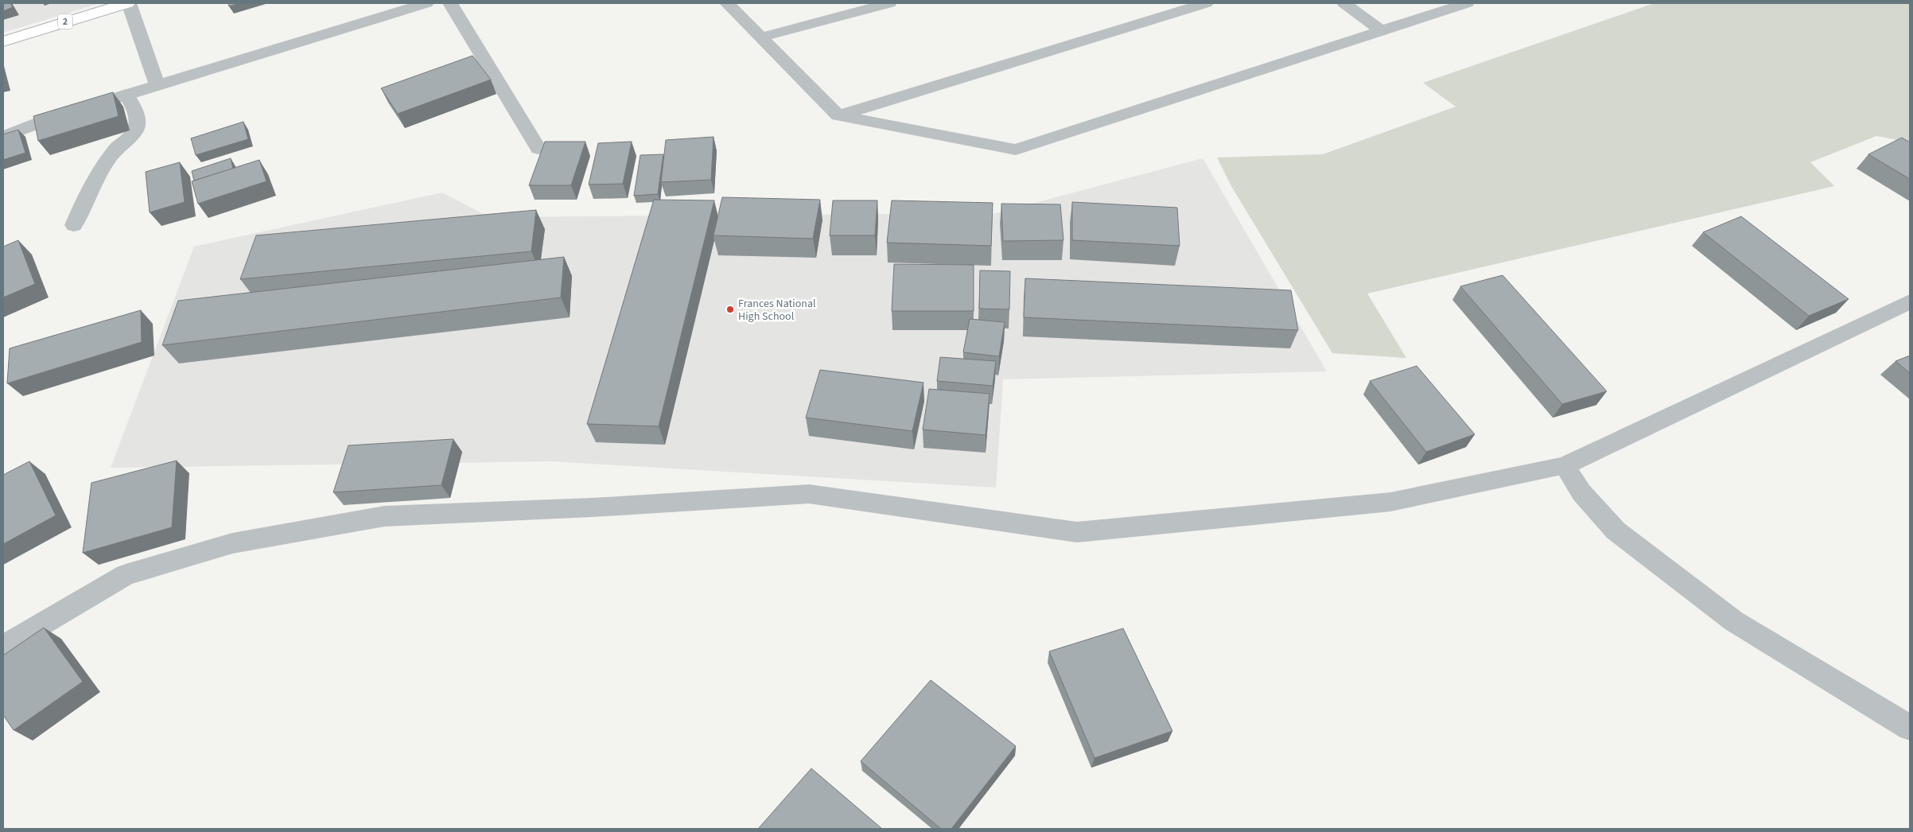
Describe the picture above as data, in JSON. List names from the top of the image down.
{
  "streets": {
    "highway": ["2"]
  },
  "places": ["Frances National High School"]
}
